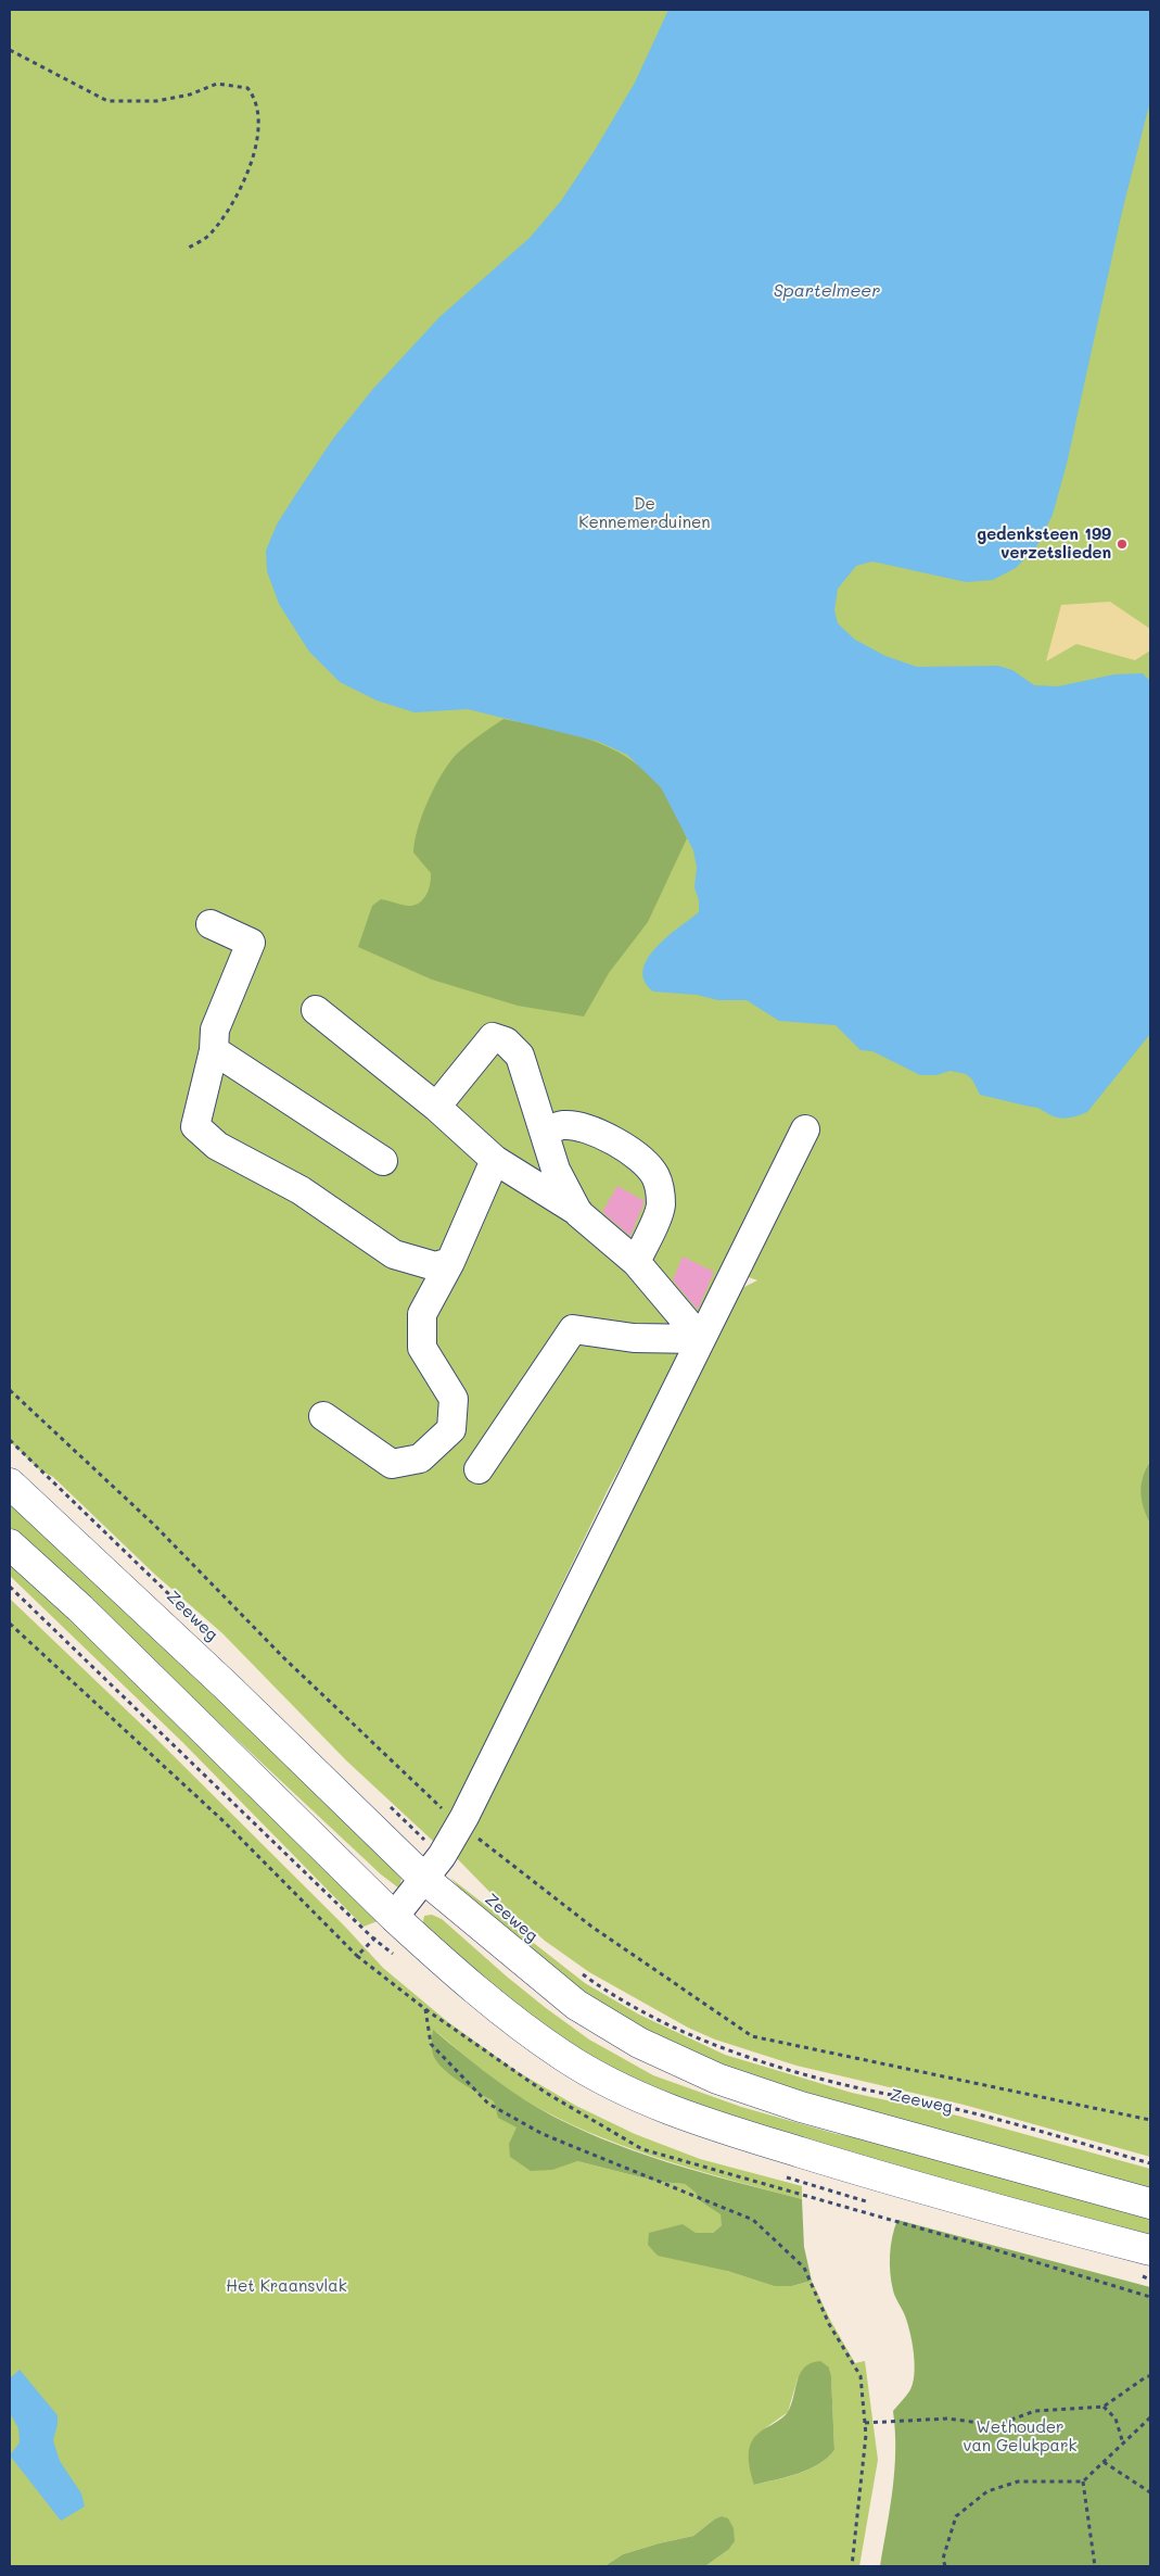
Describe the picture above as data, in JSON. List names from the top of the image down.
{
  "streets": {
    "main road": ["Zeeweg"]
  },
  "water": ["Spartelmeer"],
  "parks": ["De Kennemerduinen", "Het Kraansvlak", "Wethouder van Gelukpark"],
  "places": ["gedenksteen 199 verzetslieden"]
}
